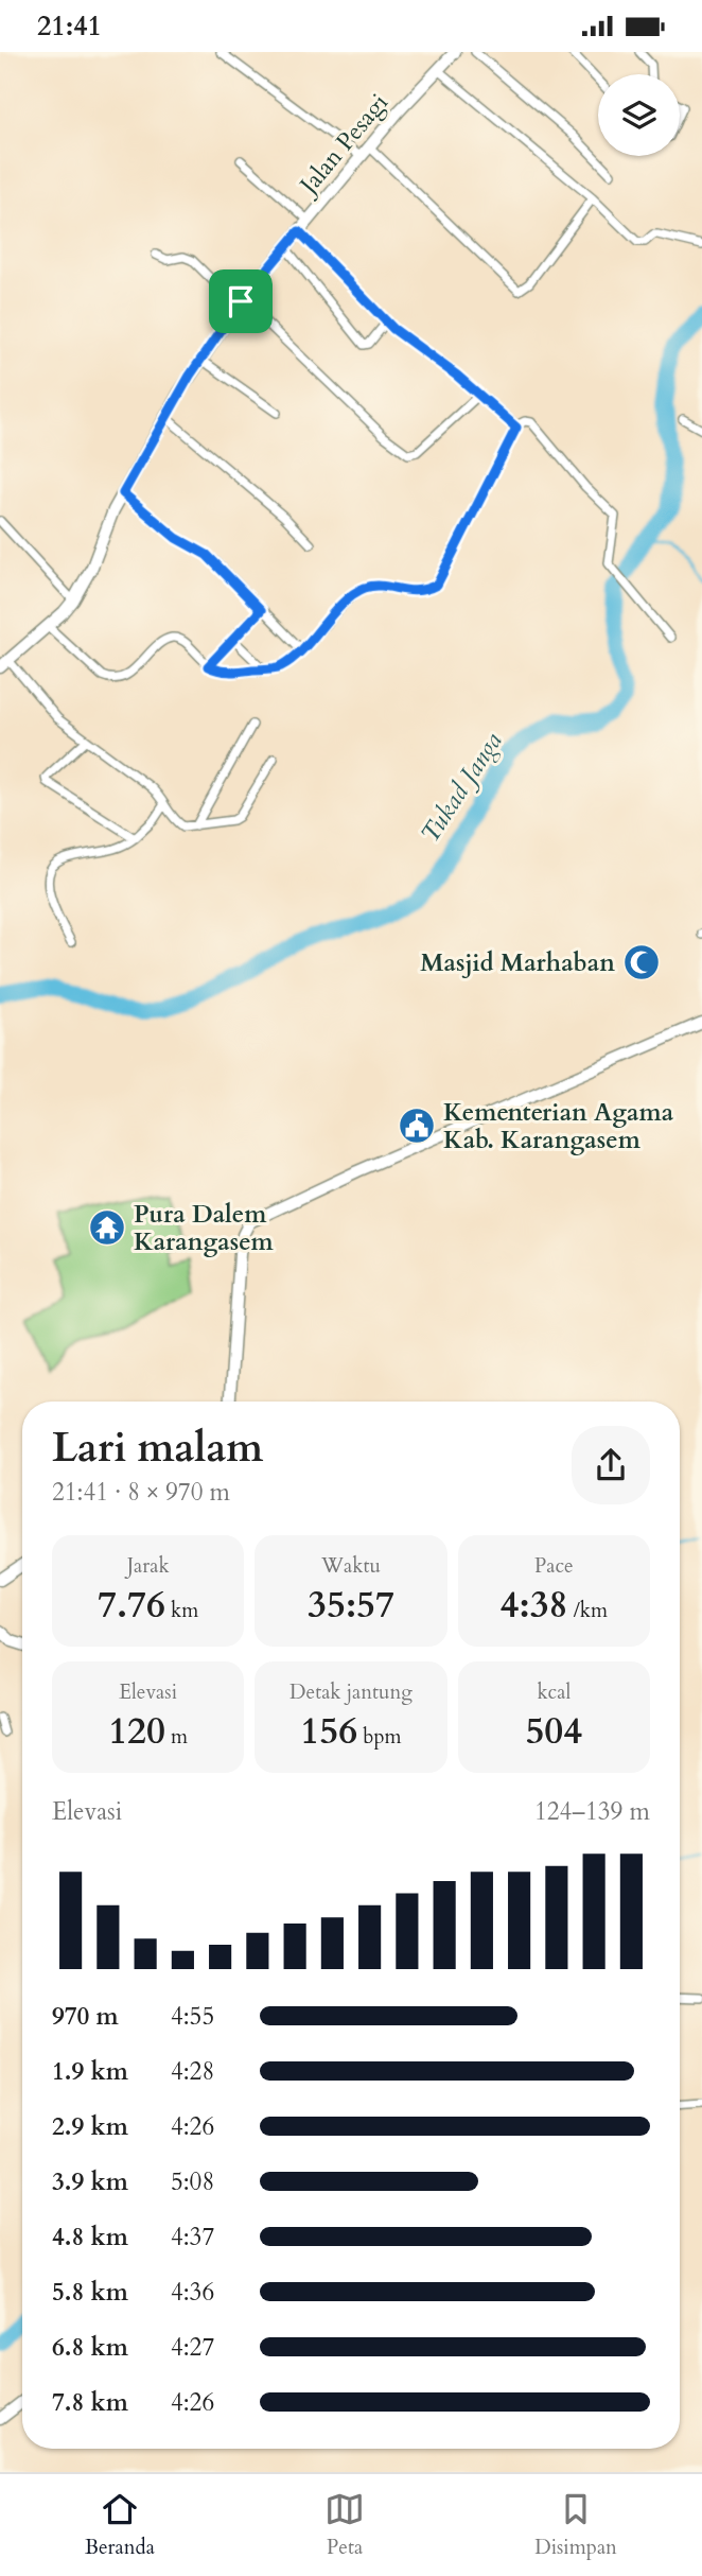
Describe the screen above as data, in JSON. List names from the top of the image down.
{
  "streets": {
    "street": ["Jalan Pesagi"]
  },
  "water": ["Tukad Janga"],
  "places": {
    "mosque": ["Masjid Marhaban"],
    "public building": ["Kementerian Agama Kab. Karangasem"],
    "temple": ["Pura Dalem Karangasem"]
  },
  "page": {
    "status": "21:41",
    "heading": ["Lari malam", "21:41 · 8 × 970 m"],
    "stats": [
      ["Jarak", "7.76 km"],
      ["Waktu", "35:57"],
      ["Pace", "4:38 /km"],
      ["Elevasi", "120 m"],
      ["Detak jantung", "156 bpm"],
      ["kcal", "504"]
    ],
    "chart": ["Elevasi", "124–139 m"],
    "list": [
      {
        "name": "970 m",
        "note": "4:55"
      },
      {
        "name": "1.9 km",
        "note": "4:28"
      },
      {
        "name": "2.9 km",
        "note": "4:26"
      },
      {
        "name": "3.9 km",
        "note": "5:08"
      },
      {
        "name": "4.8 km",
        "note": "4:37"
      },
      {
        "name": "5.8 km",
        "note": "4:36"
      },
      {
        "name": "6.8 km",
        "note": "4:27"
      },
      {
        "name": "7.8 km",
        "note": "4:26"
      }
    ],
    "tabs": ["Beranda", "Peta", "Disimpan"]
  }
}
